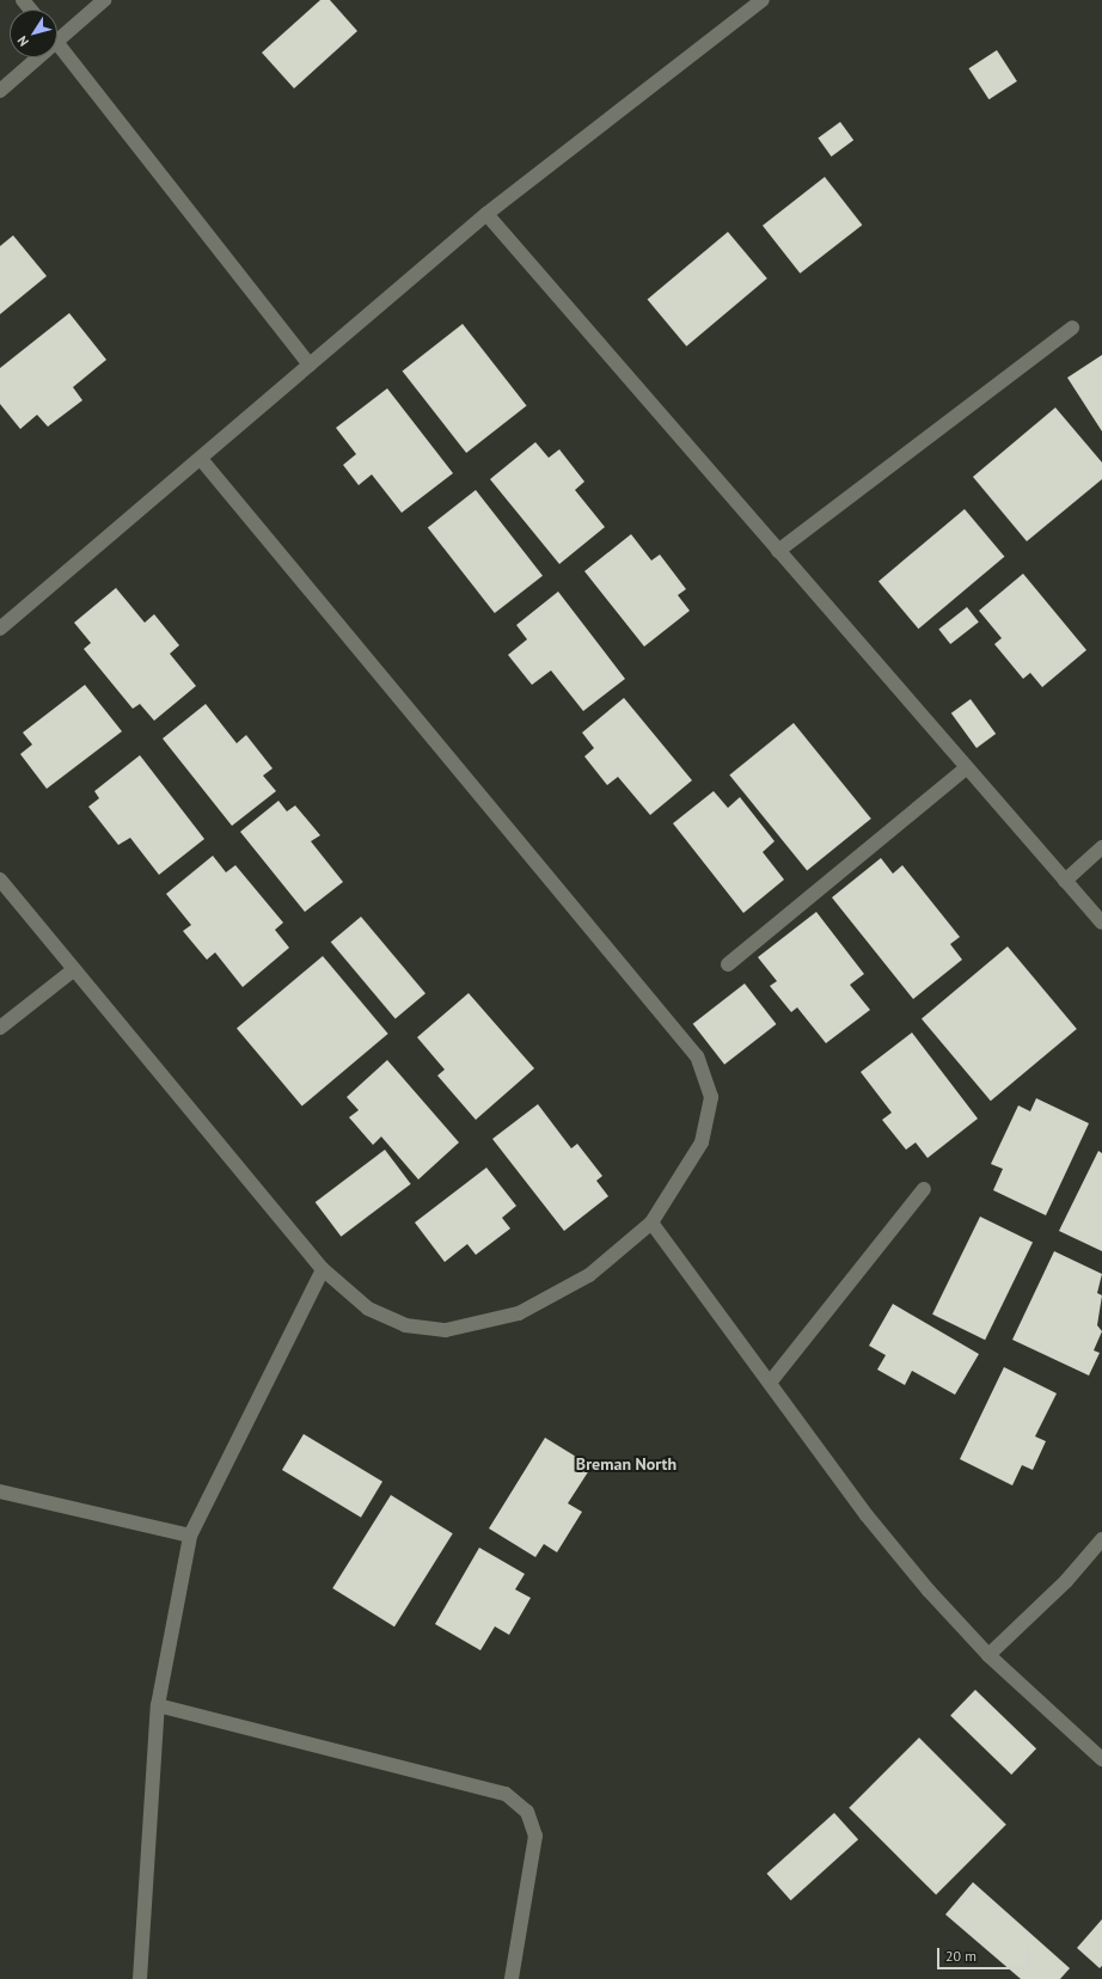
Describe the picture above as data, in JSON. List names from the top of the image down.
{
  "districts": ["Breman North"],
  "scale_bar": "20 m",
  "north": "bottom left"
}
